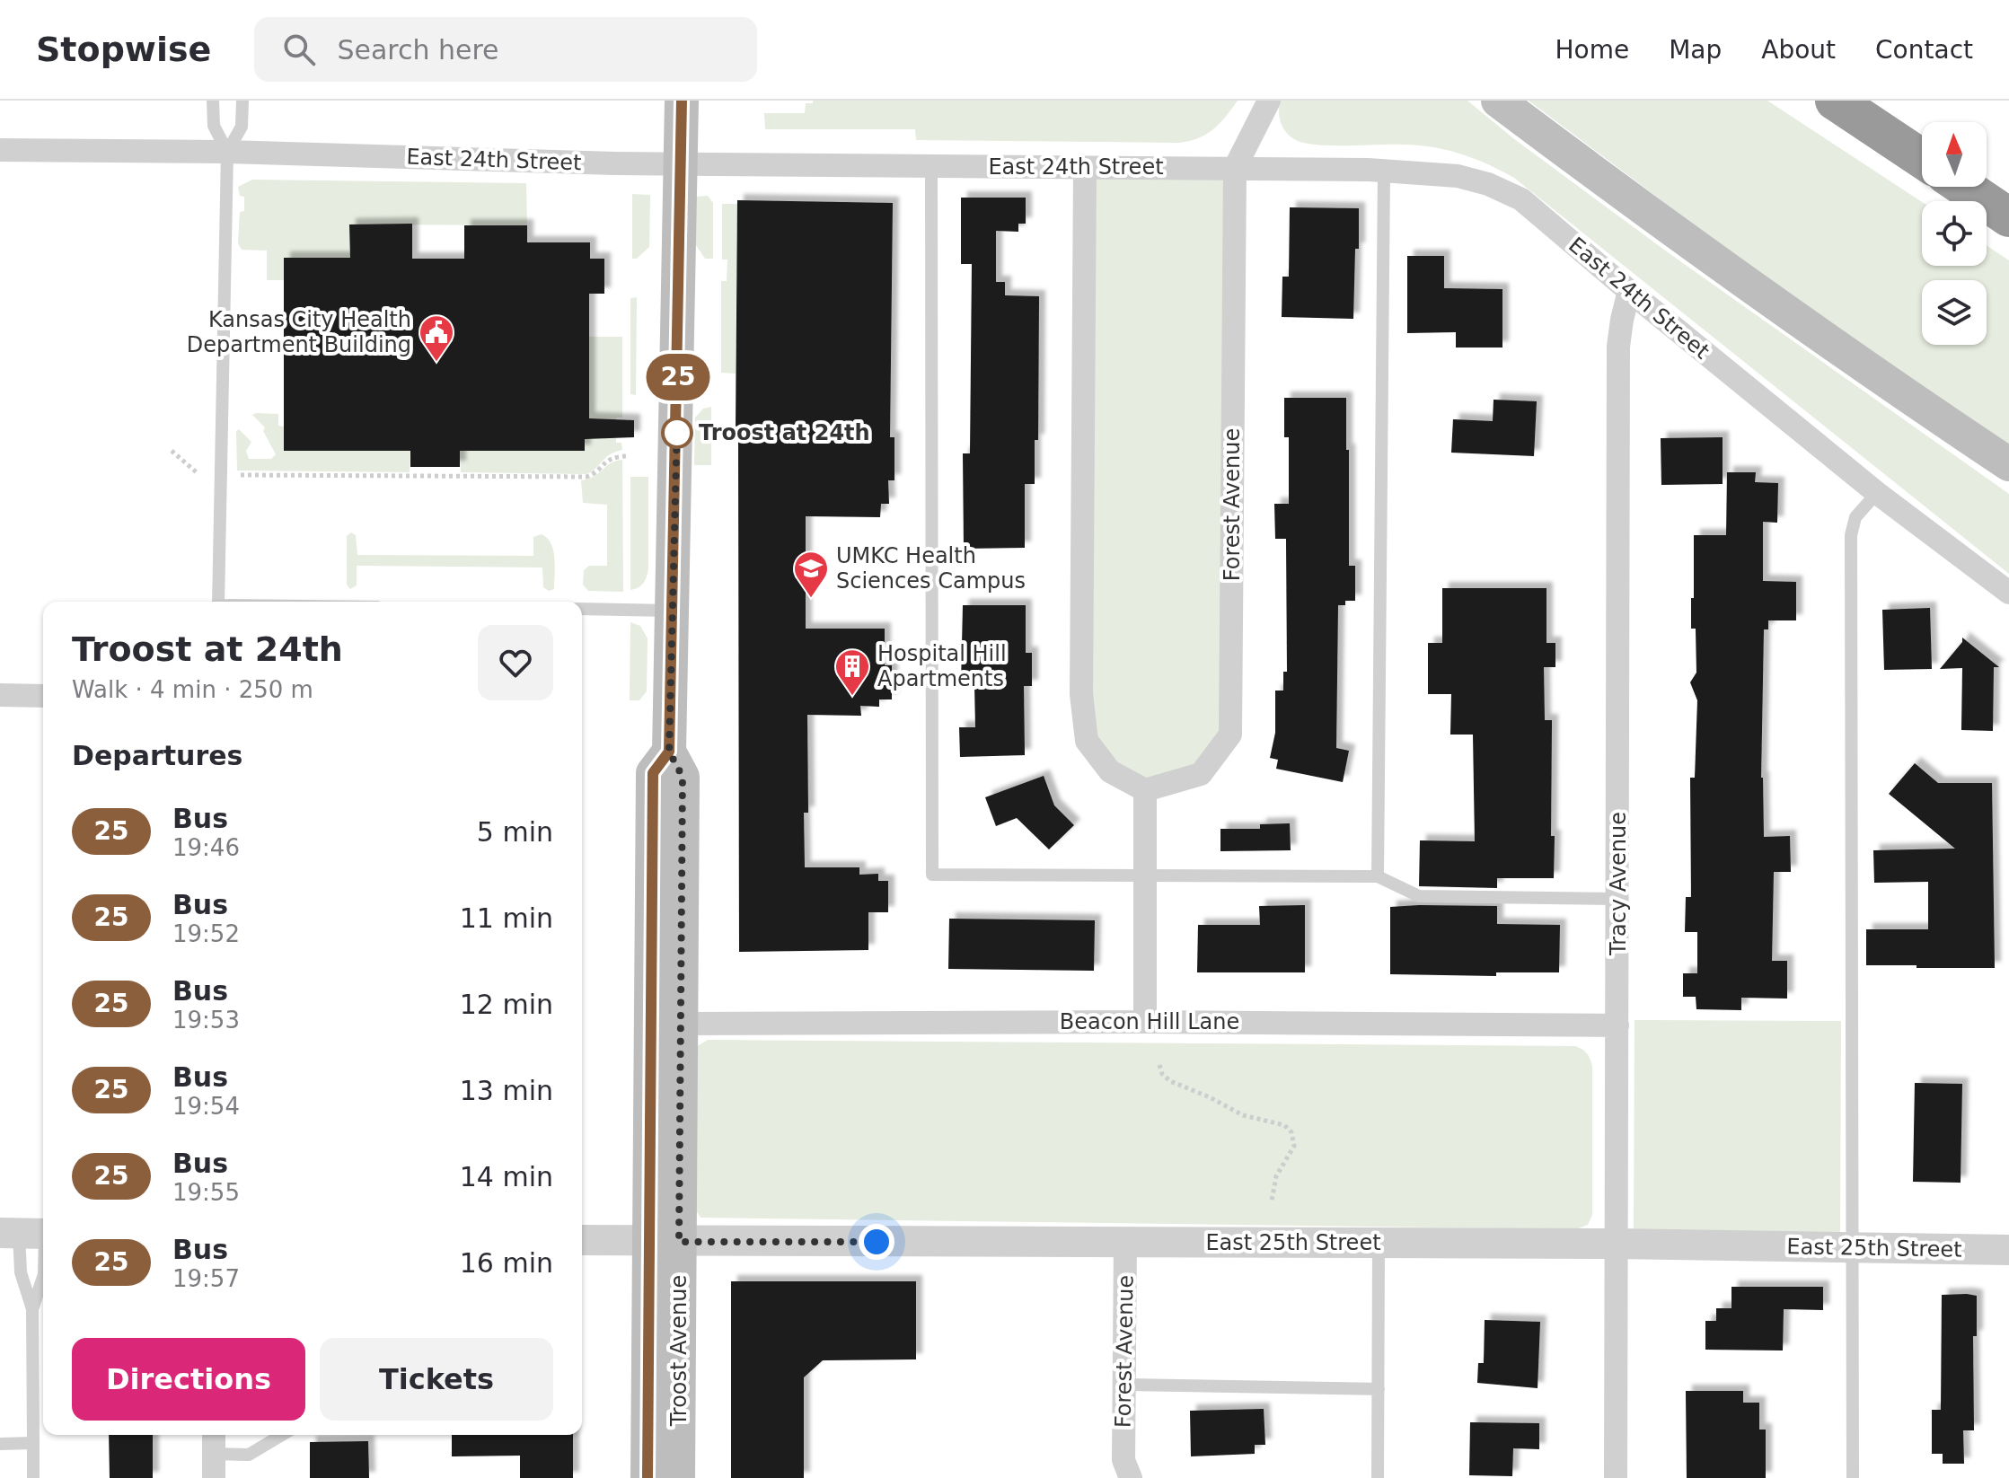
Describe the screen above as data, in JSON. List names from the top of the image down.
{
  "streets": {
    "main road": ["Troost Avenue"],
    "street": [
      "East 24th Street",
      "Forest Avenue",
      "Tracy Avenue",
      "Beacon Hill Lane",
      "East 25th Street"
    ]
  },
  "crossings": [
    ["East 24th Street", "Forest Avenue"],
    ["East 24th Street", "Tracy Avenue"],
    ["East 24th Street", "Troost Avenue"],
    ["Forest Avenue", "East 25th Street"],
    ["Tracy Avenue", "Beacon Hill Lane"],
    ["Tracy Avenue", "East 25th Street"],
    ["Beacon Hill Lane", "Troost Avenue"],
    ["East 25th Street", "Troost Avenue"]
  ],
  "places": {
    "public building": ["Kansas City Health Department Building"],
    "other": ["Troost at 24th"],
    "school or university": ["UMKC Health Sciences Campus"],
    "building": ["Hospital Hill Apartments"]
  },
  "lines": ["bus line 25"],
  "north": "top",
  "page": {
    "header": "Stopwise",
    "search": "Search here",
    "nav": [
      "Home",
      "Map",
      "About",
      "Contact"
    ],
    "on_map": "25",
    "heading": [
      ["Troost at 24th", "Walk · 4 min · 250 m"],
      "Departures"
    ],
    "list": [
      {
        "mark": "25",
        "name": "Bus",
        "note": "19:46",
        "value": "5 min"
      },
      {
        "mark": "25",
        "name": "Bus",
        "note": "19:52",
        "value": "11 min"
      },
      {
        "mark": "25",
        "name": "Bus",
        "note": "19:53",
        "value": "12 min"
      },
      {
        "mark": "25",
        "name": "Bus",
        "note": "19:54",
        "value": "13 min"
      },
      {
        "mark": "25",
        "name": "Bus",
        "note": "19:55",
        "value": "14 min"
      },
      {
        "mark": "25",
        "name": "Bus",
        "note": "19:57",
        "value": "16 min"
      }
    ],
    "buttons": ["Directions", "Tickets"]
  }
}
